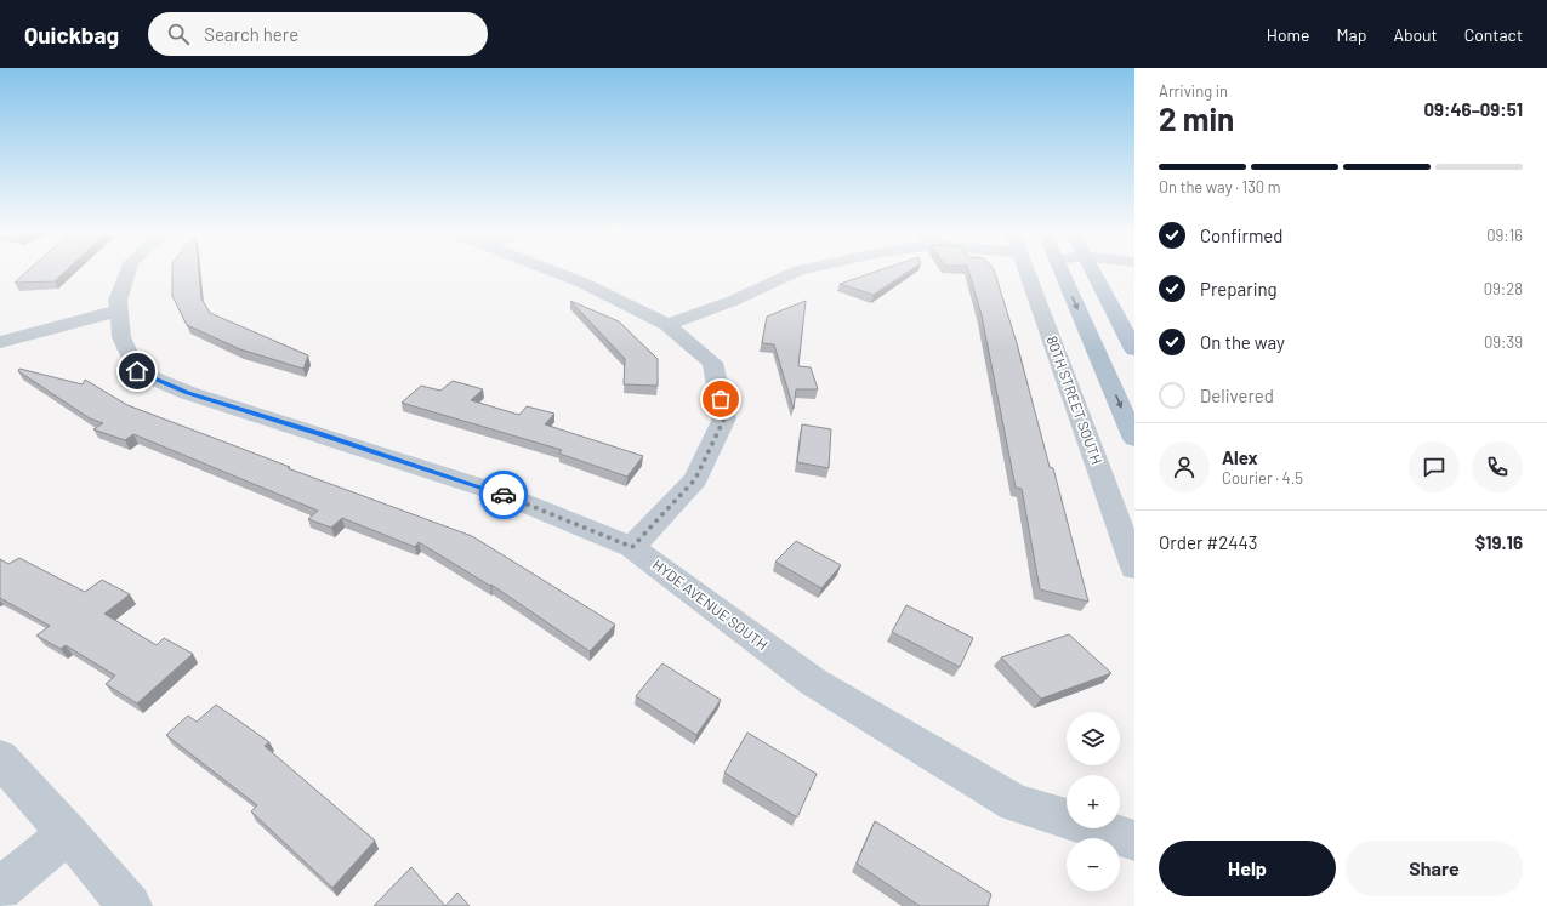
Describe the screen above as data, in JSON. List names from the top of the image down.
{
  "streets": {
    "street": ["80TH STREET SOUTH", "HYDE AVENUE SOUTH"]
  },
  "page": {
    "header": "Quickbag",
    "search": "Search here",
    "nav": [
      "Home",
      "Map",
      "About",
      "Contact"
    ],
    "heading": ["2 min", "Arriving in", "09:46–09:51"],
    "panel": [
      "Alex",
      "Courier · 4.5",
      "Order #2443",
      "$19.16"
    ],
    "bar": "On the way · 130 m",
    "list": [
      ["Confirmed", "09:16"],
      ["Preparing", "09:28"],
      ["On the way", "09:39"],
      "Delivered"
    ],
    "map_buttons": ["+", "−"],
    "buttons": ["Help", "Share"]
  }
}
